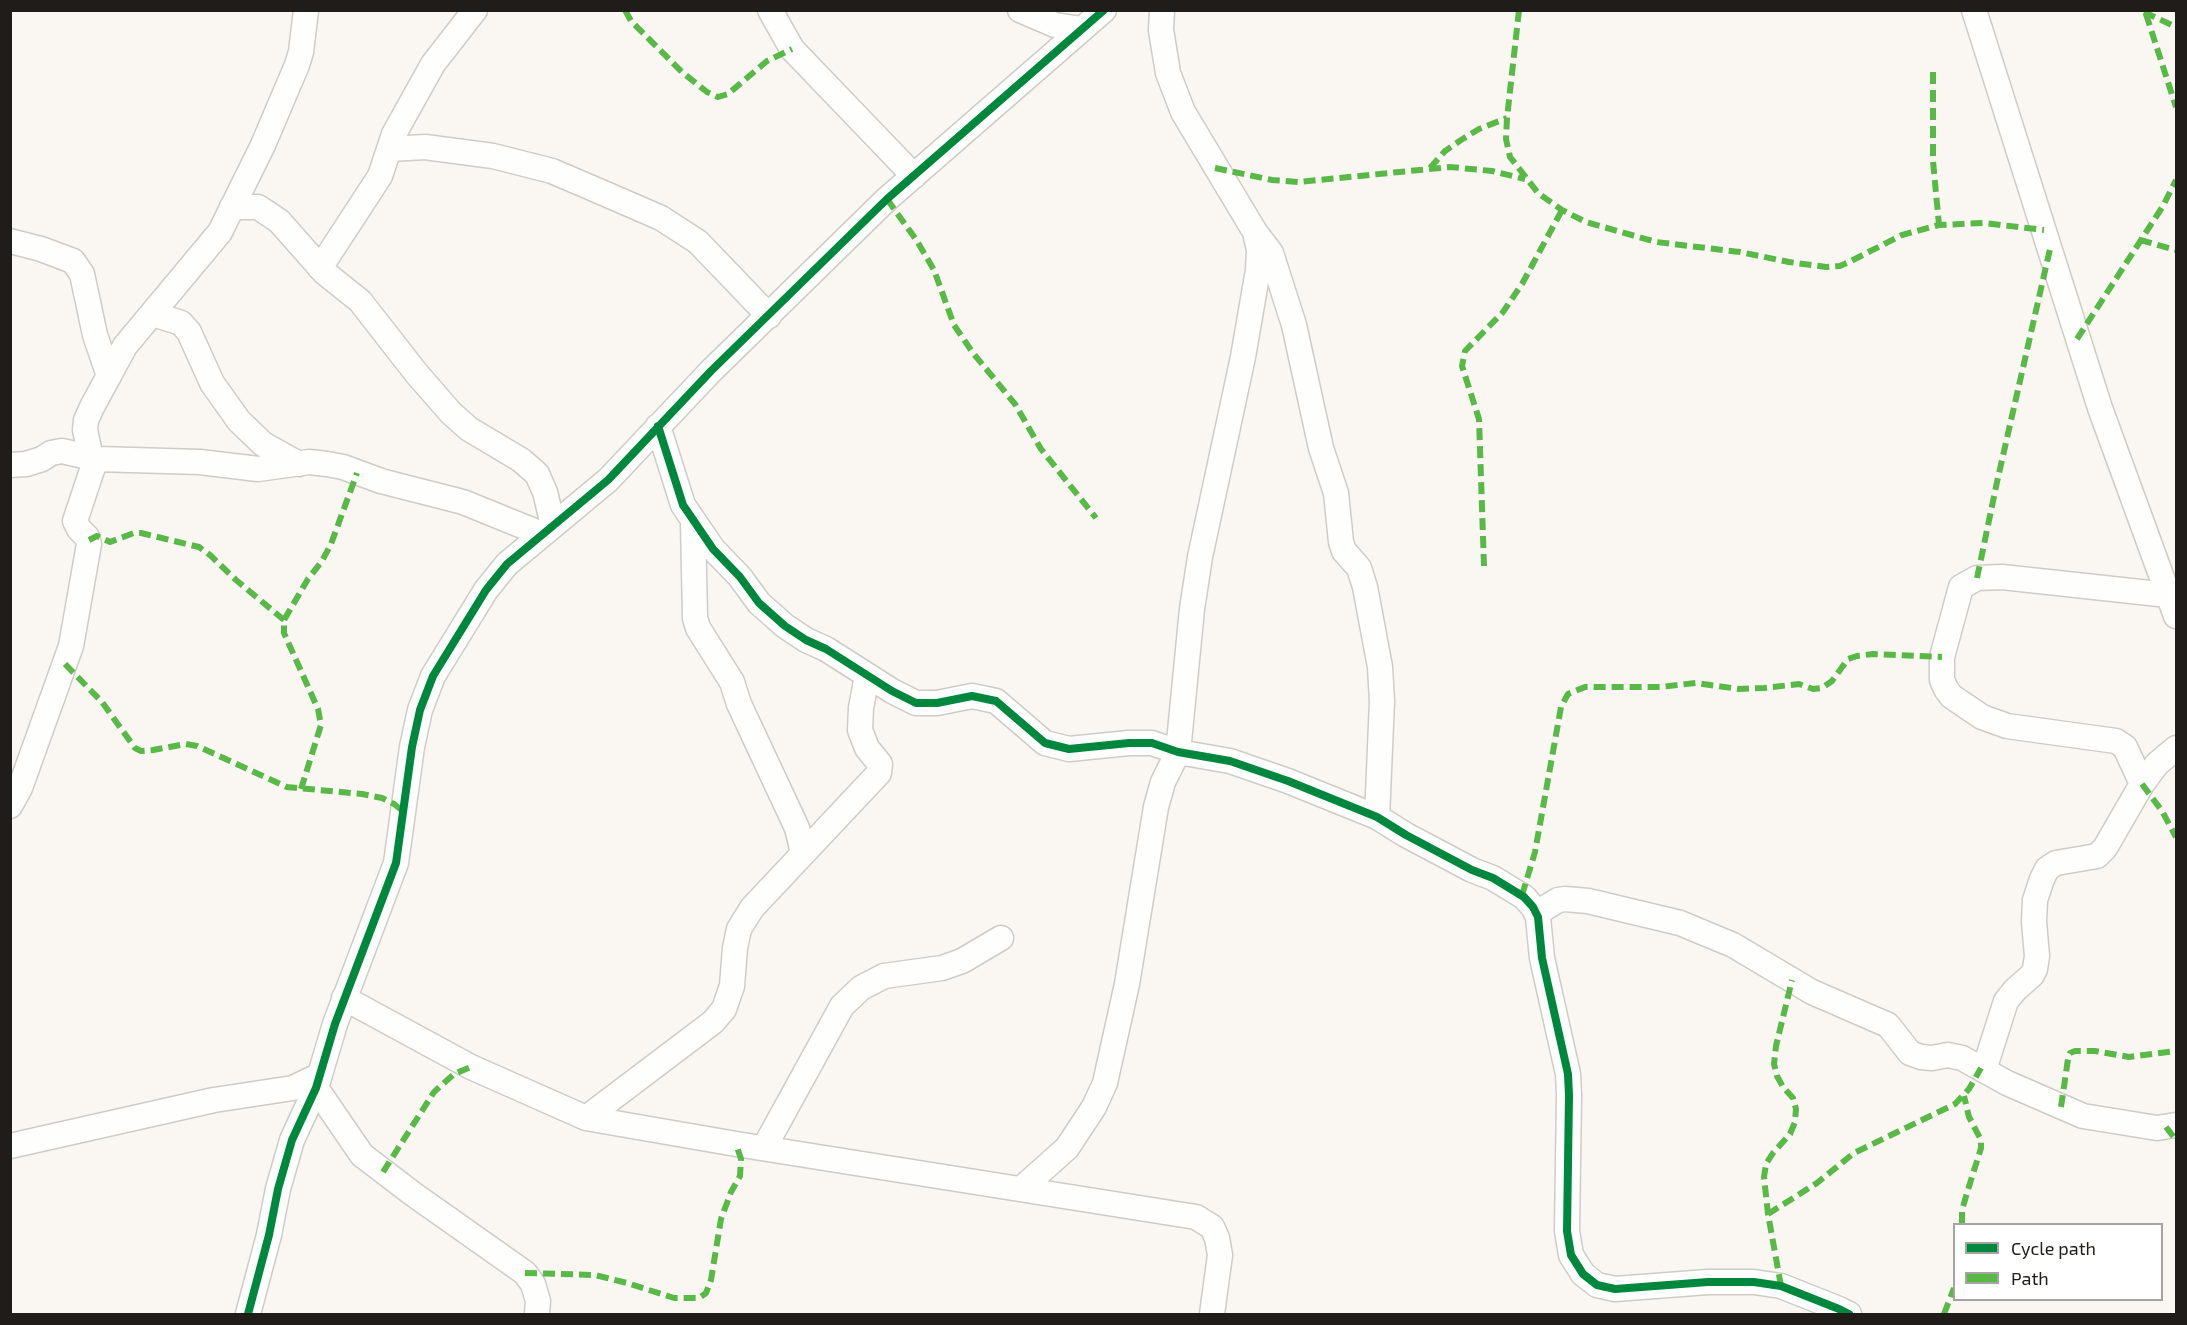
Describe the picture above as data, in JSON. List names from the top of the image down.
{
  "legend": ["Cycle path", "Path"]
}
